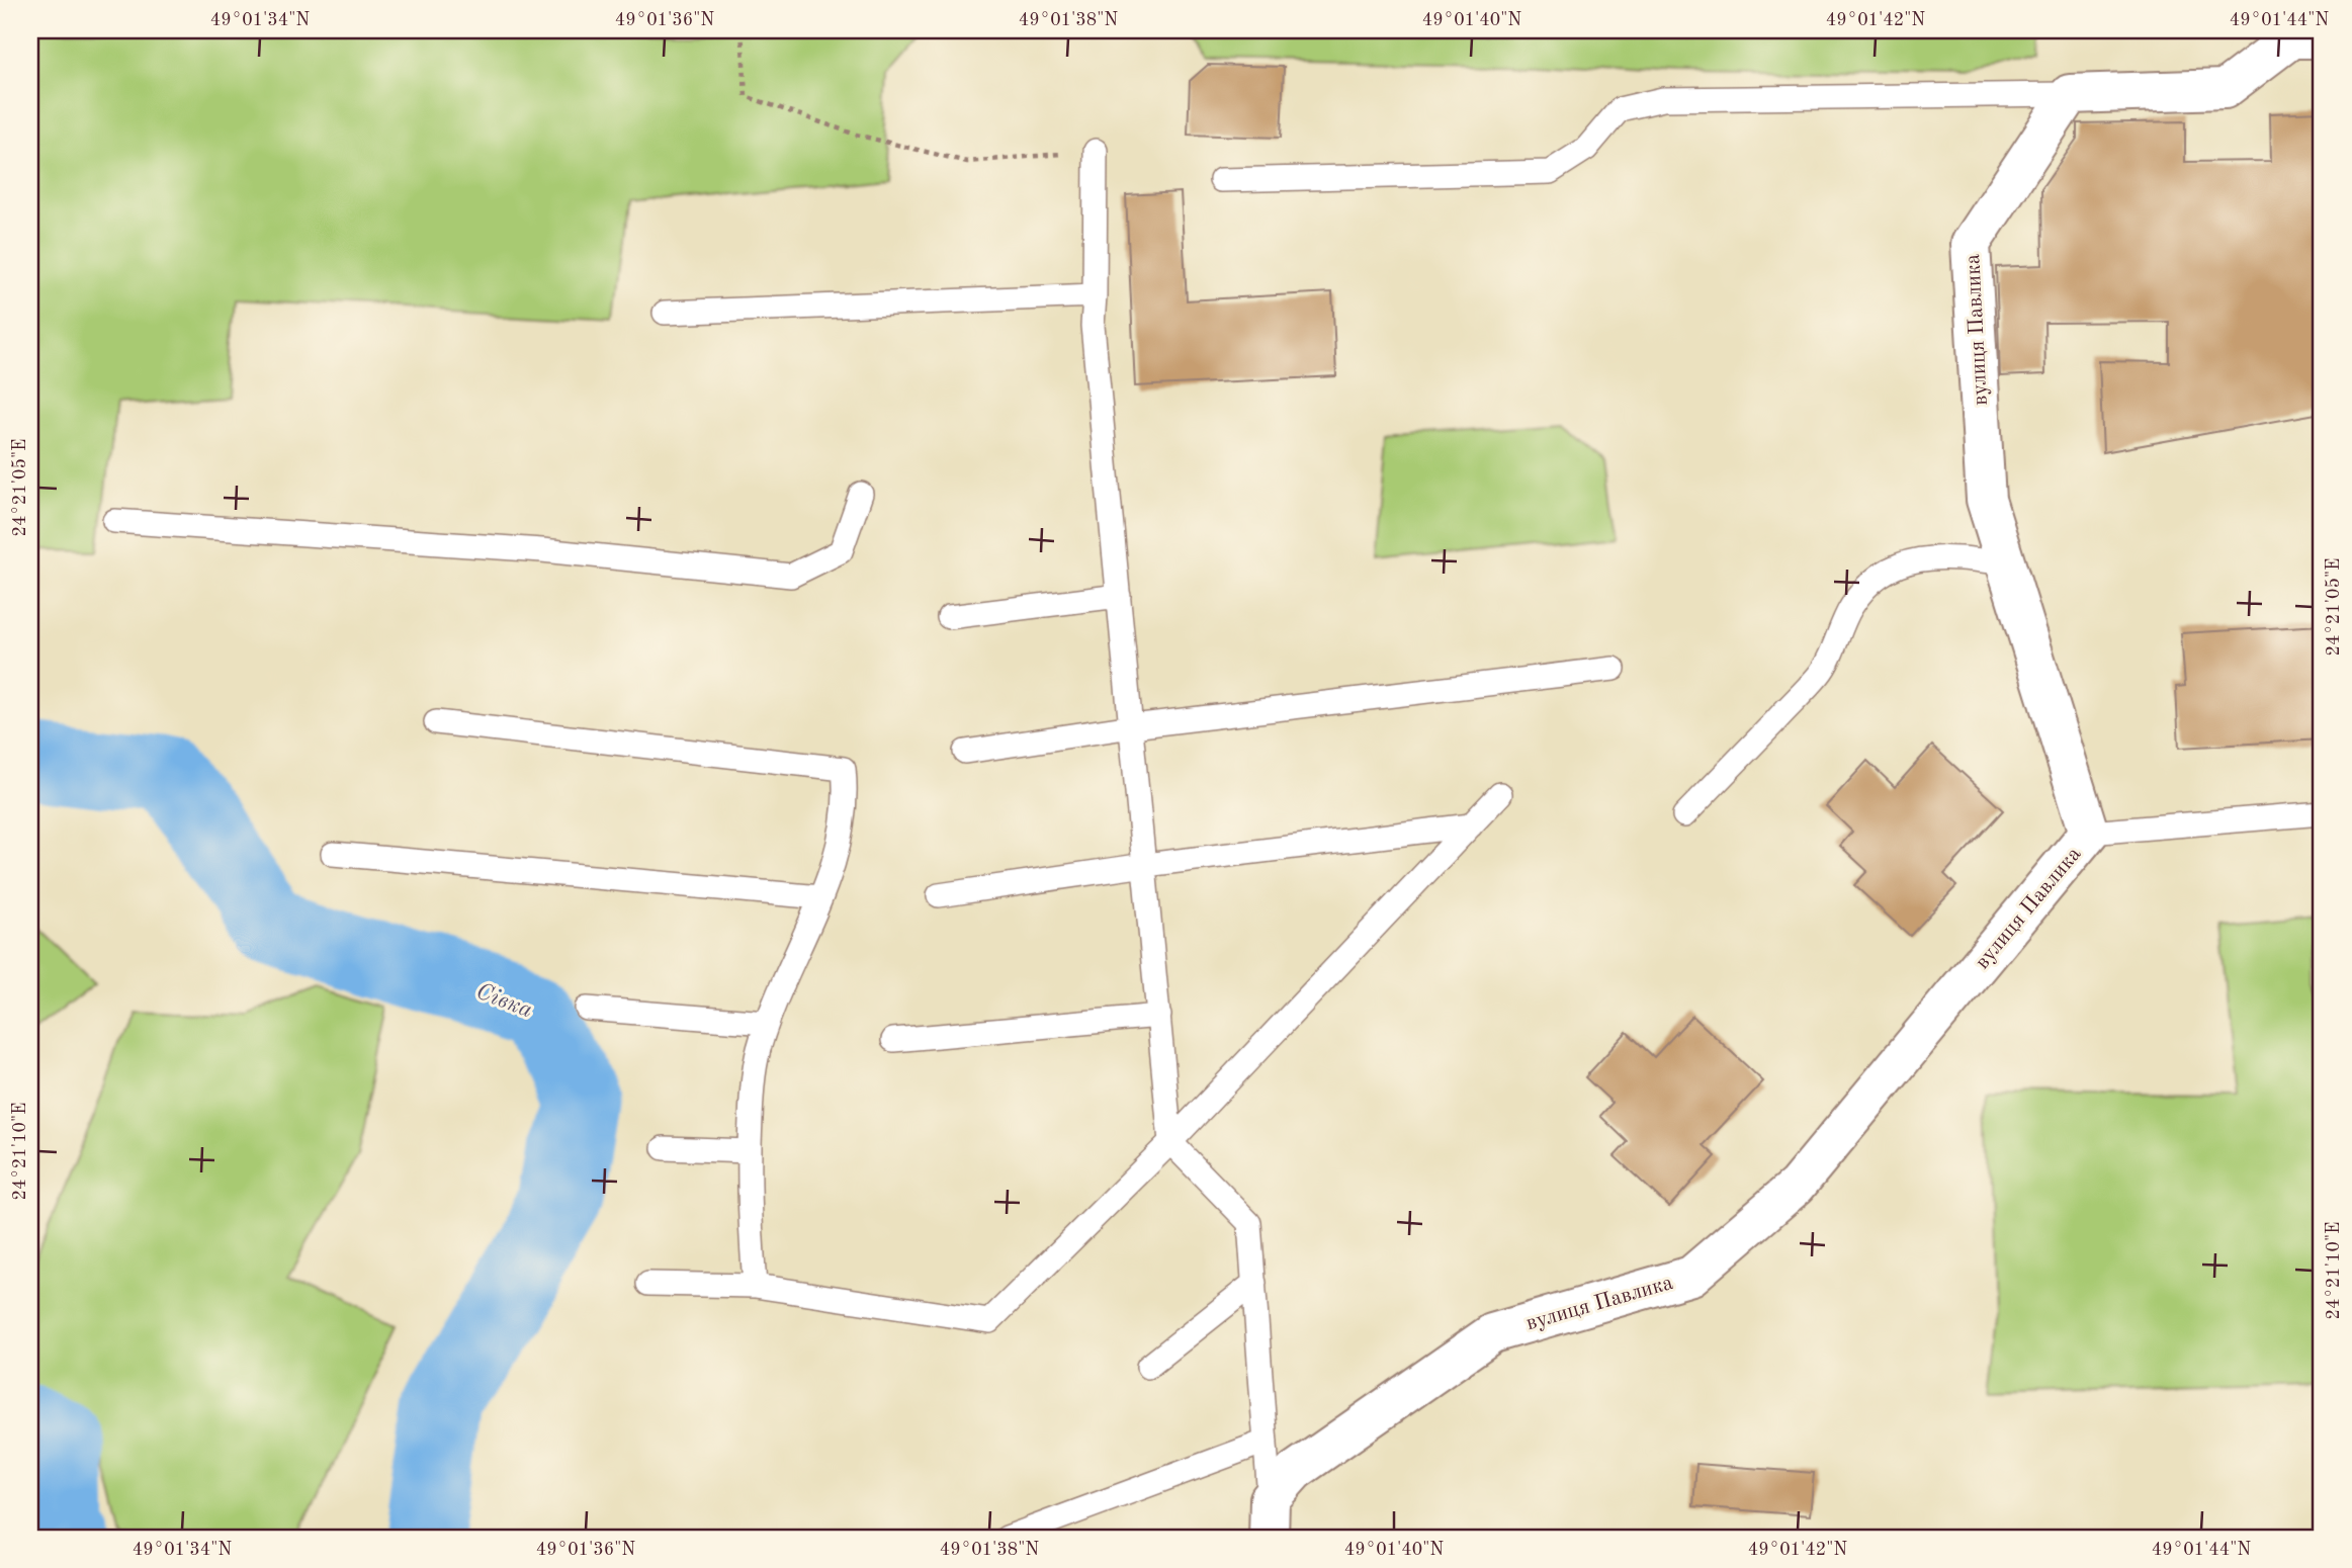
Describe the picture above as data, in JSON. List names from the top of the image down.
{
  "streets": {
    "street": ["вулиця Павлика"]
  },
  "water": ["Сівка"],
  "coordinates": [
    "49°01'34\"N",
    "49°01'36\"N",
    "49°01'38\"N",
    "49°01'40\"N",
    "49°01'42\"N",
    "49°01'44\"N",
    "24°21'05\"E",
    "24°21'10\"E"
  ]
}
